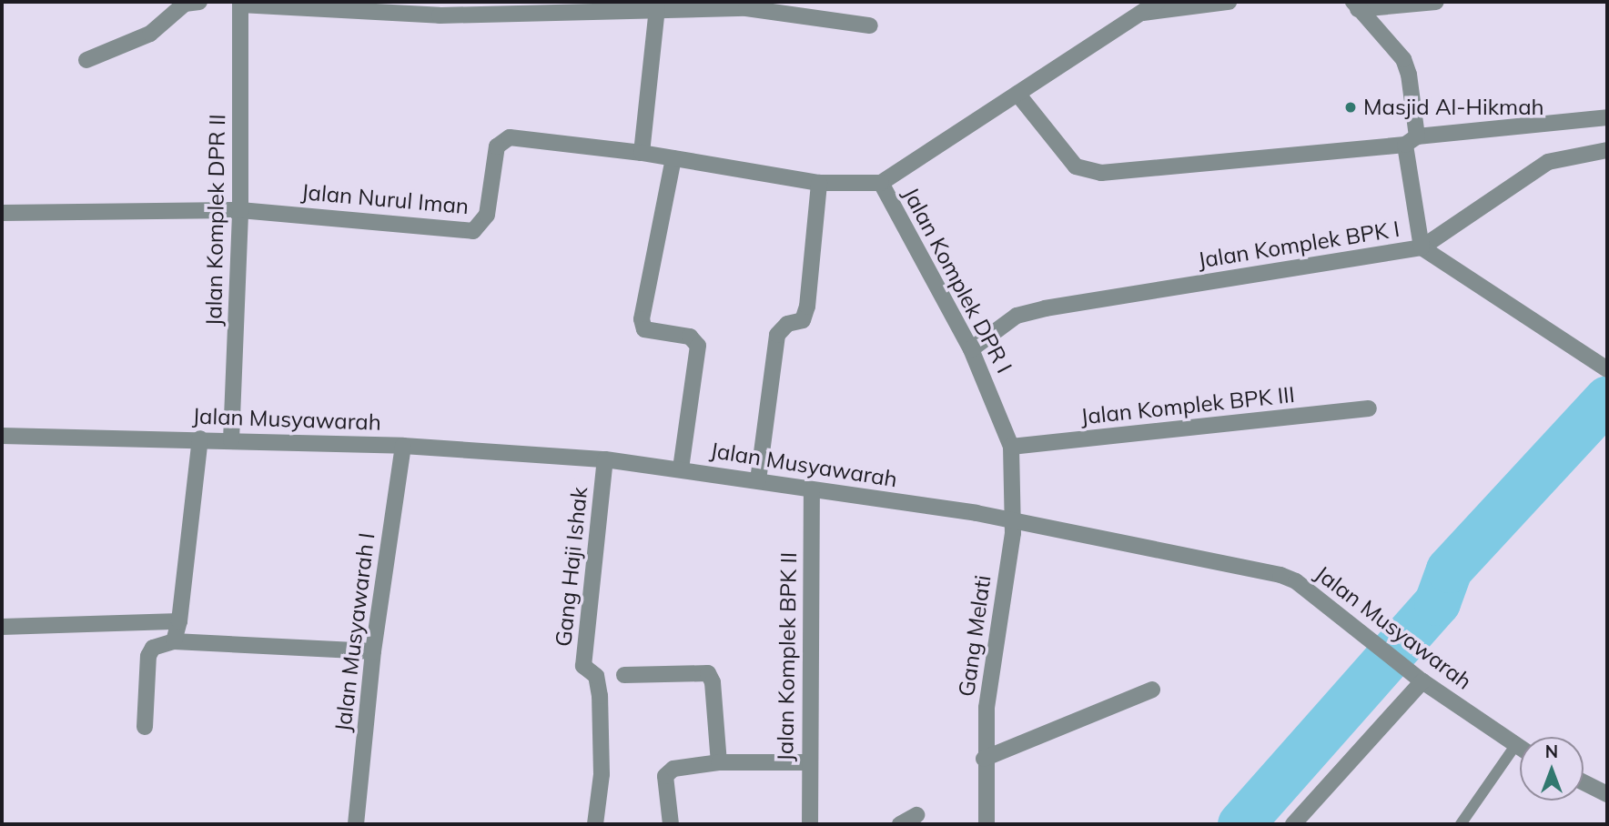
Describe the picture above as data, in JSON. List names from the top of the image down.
{
  "streets": {
    "street": [
      "Jalan Nurul Iman",
      "Jalan Komplek DPR II",
      "Jalan Komplek BPK I",
      "Jalan Komplek DPR I",
      "Jalan Komplek BPK III",
      "Jalan Musyawarah",
      "Gang Haji Ishak",
      "Jalan Musyawarah I",
      "Gang Melati",
      "Jalan Komplek BPK II"
    ]
  },
  "crossings": [
    ["Jalan Nurul Iman", "Jalan Komplek DPR II"],
    ["Jalan Nurul Iman", "Jalan Komplek DPR I"],
    ["Jalan Komplek DPR II", "Jalan Musyawarah"],
    ["Jalan Komplek BPK I", "Jalan Komplek DPR I"],
    ["Jalan Komplek DPR I", "Jalan Komplek BPK III"],
    ["Jalan Komplek DPR I", "Jalan Musyawarah"],
    ["Jalan Komplek DPR I", "Gang Melati"],
    ["Jalan Musyawarah", "Gang Haji Ishak"],
    ["Jalan Musyawarah", "Jalan Musyawarah I"],
    ["Jalan Musyawarah", "Gang Melati"],
    ["Jalan Musyawarah", "Jalan Komplek BPK II"]
  ],
  "places": ["Masjid Al-Hikmah"],
  "north": "top"
}
